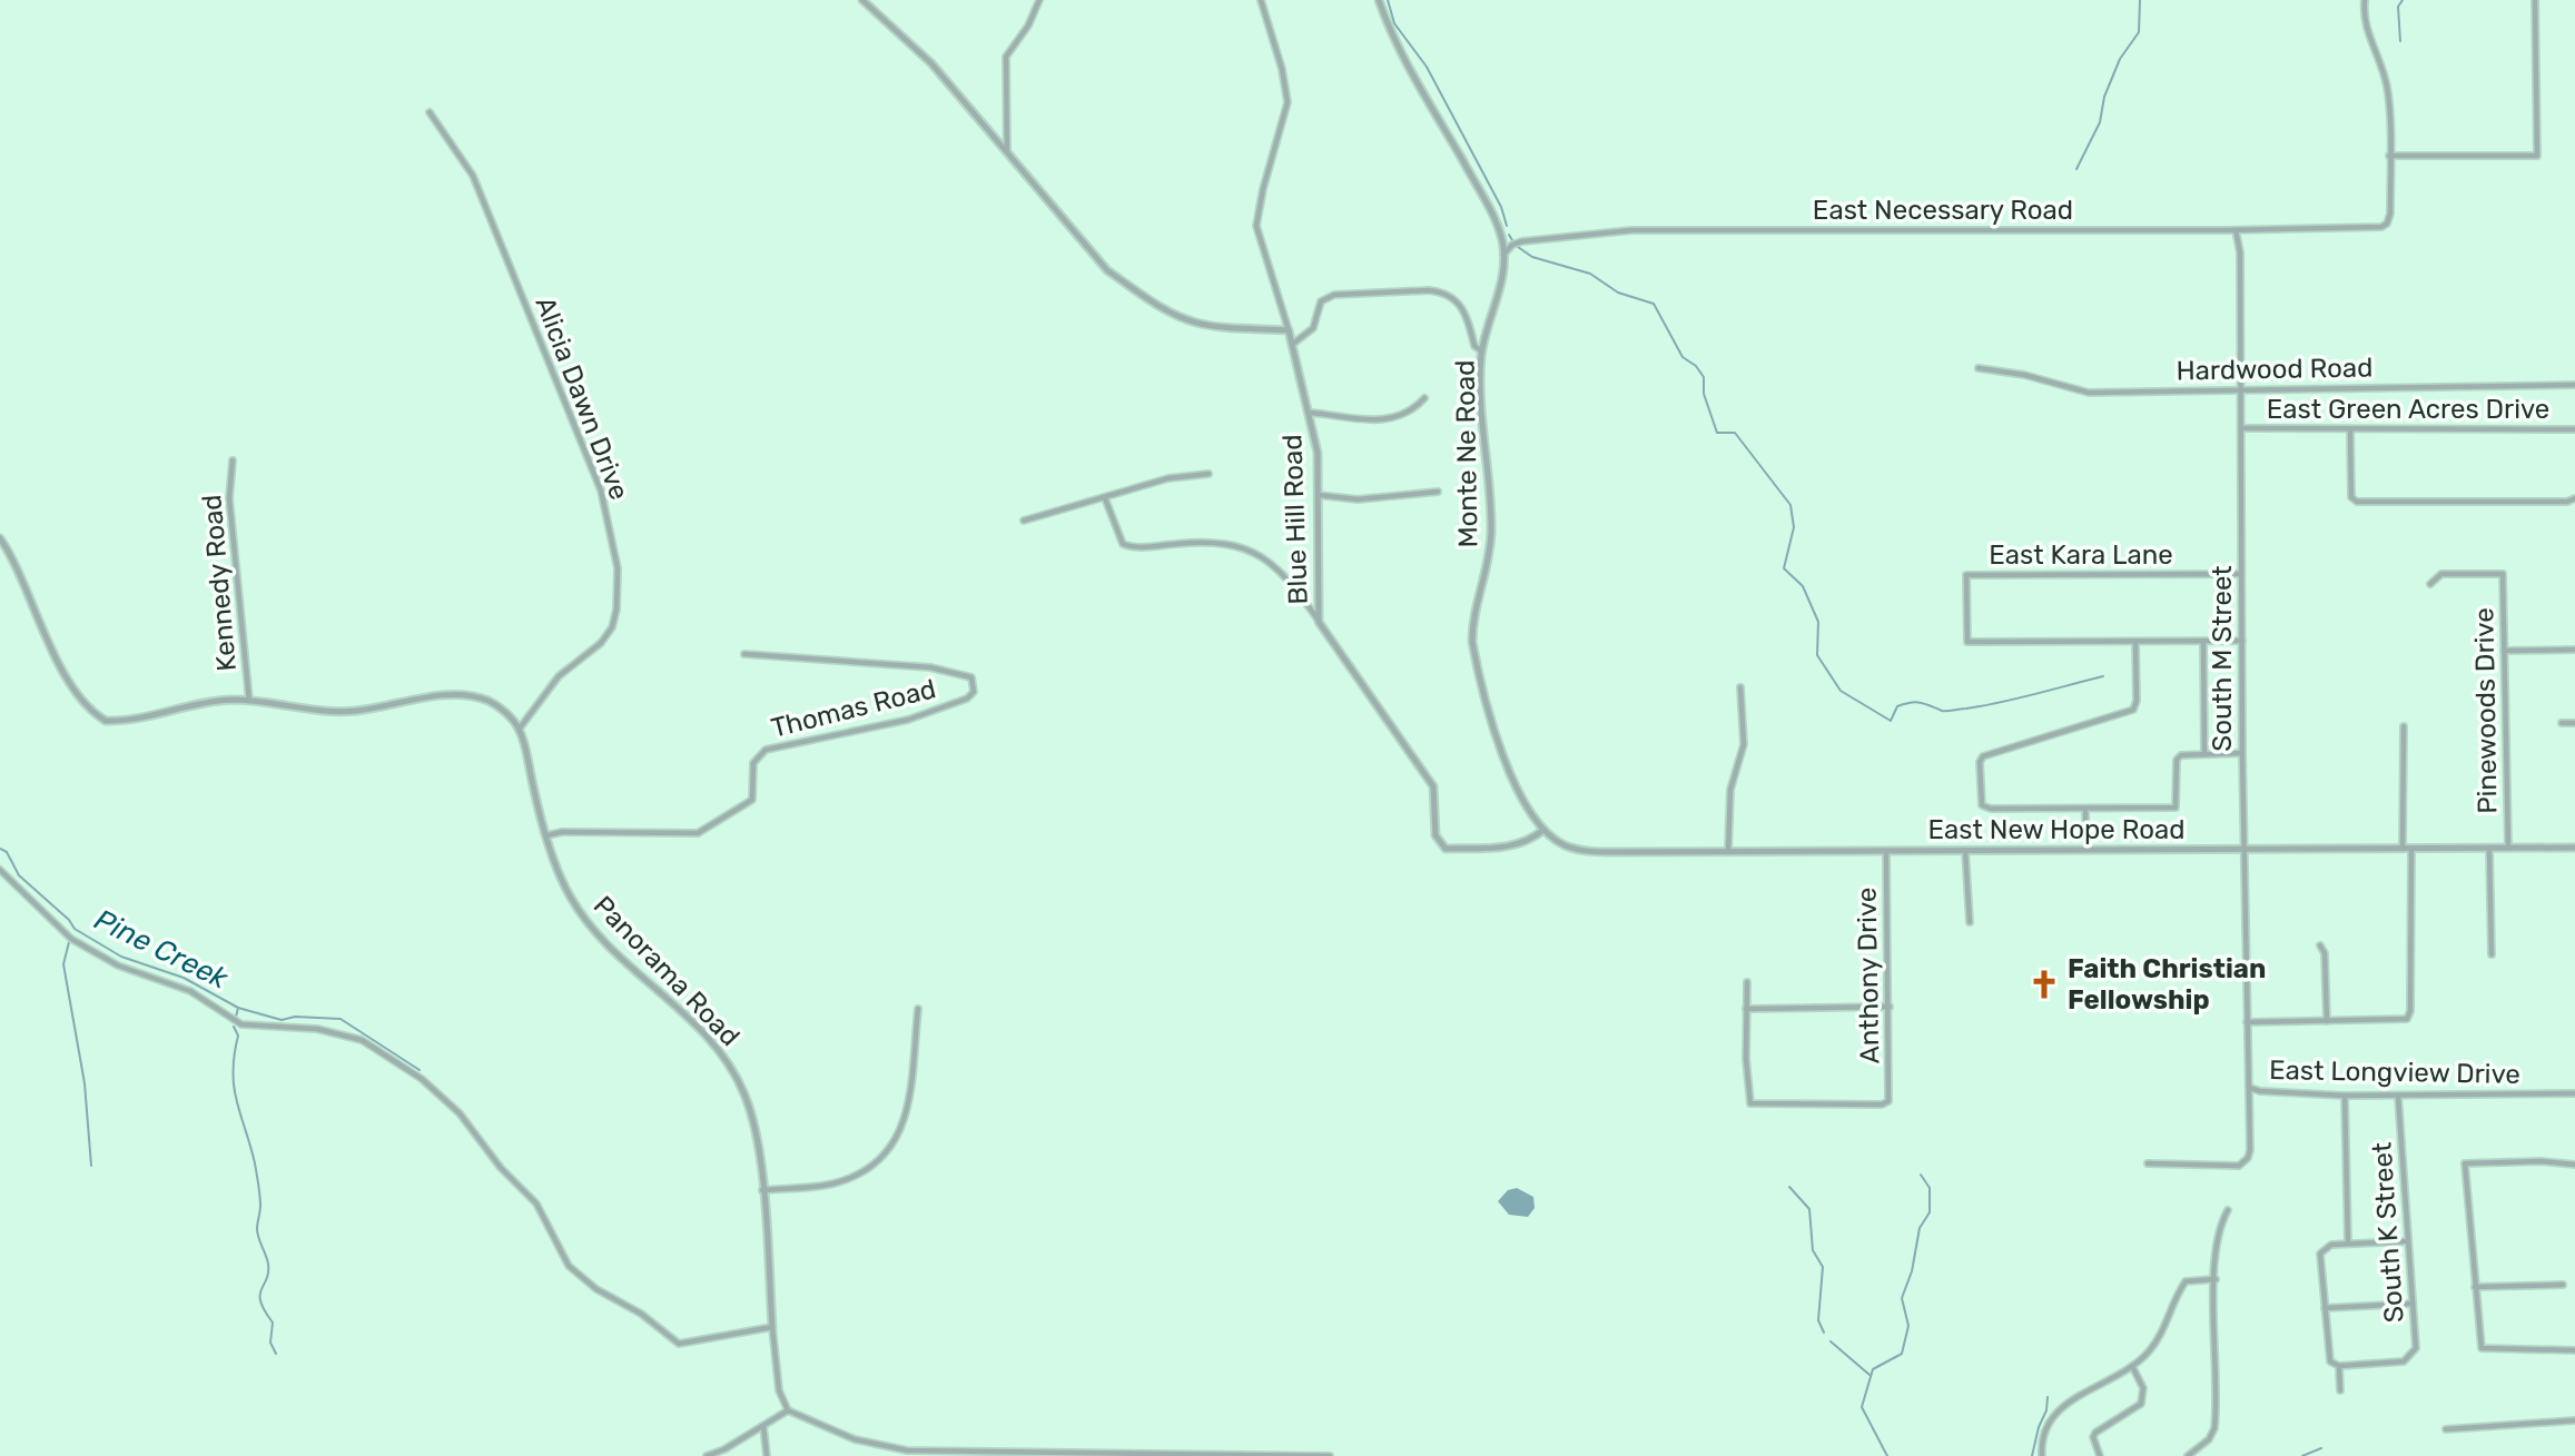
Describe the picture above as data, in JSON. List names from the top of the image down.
{
  "streets": {
    "street": [
      "East Necessary Road",
      "Hardwood Road",
      "Alicia Dawn Drive",
      "East Green Acres Drive",
      "Monte Ne Road",
      "Blue Hill Road",
      "East Kara Lane",
      "Kennedy Road",
      "South M Street",
      "Thomas Road",
      "Pinewoods Drive",
      "East New Hope Road",
      "Panorama Road",
      "Anthony Drive",
      "East Longview Drive",
      "South K Street"
    ]
  },
  "crossings": [
    ["East Necessary Road", "Monte Ne Road"],
    ["East Necessary Road", "South M Street"],
    ["Hardwood Road", "South M Street"],
    ["Alicia Dawn Drive", "Panorama Road"],
    ["East Green Acres Drive", "South M Street"],
    ["Monte Ne Road", "Blue Hill Road"],
    ["Monte Ne Road", "East New Hope Road"],
    ["Blue Hill Road", "East New Hope Road"],
    ["East Kara Lane", "South M Street"],
    ["Kennedy Road", "Panorama Road"],
    ["South M Street", "East New Hope Road"],
    ["South M Street", "East Longview Drive"],
    ["Thomas Road", "Panorama Road"],
    ["Pinewoods Drive", "East New Hope Road"],
    ["East New Hope Road", "Anthony Drive"],
    ["East Longview Drive", "South K Street"]
  ],
  "water": ["Pine Creek"],
  "places": {
    "church": ["Faith Christian Fellowship"]
  }
}
